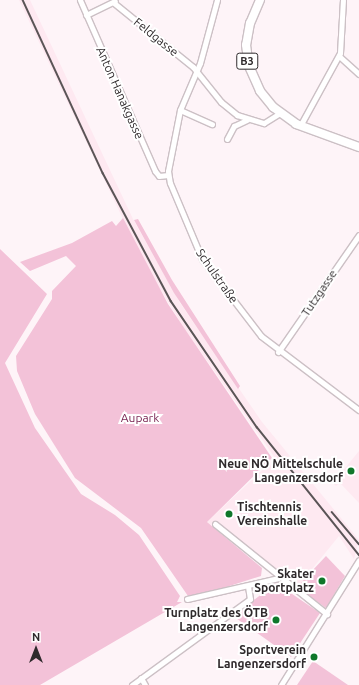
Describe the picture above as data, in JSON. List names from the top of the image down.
{
  "streets": {
    "main road": ["B3"],
    "street": [
      "Feldgasse",
      "Anton Hanakgasse",
      "Schulstraße",
      "Tutzgasse"
    ]
  },
  "crossings": [
    ["Anton Hanakgasse", "Schulstraße"],
    ["Schulstraße", "Tutzgasse"]
  ],
  "parks": ["Aupark"],
  "places": [
    "Neue NÖ Mittelschule Langenzersdorf",
    "Tischtennis Vereinshalle",
    "Skater Sportplatz",
    "Turnplatz des ÖTB Langenzersdorf",
    "Sportverein Langenzersdorf"
  ],
  "north": "top"
}
